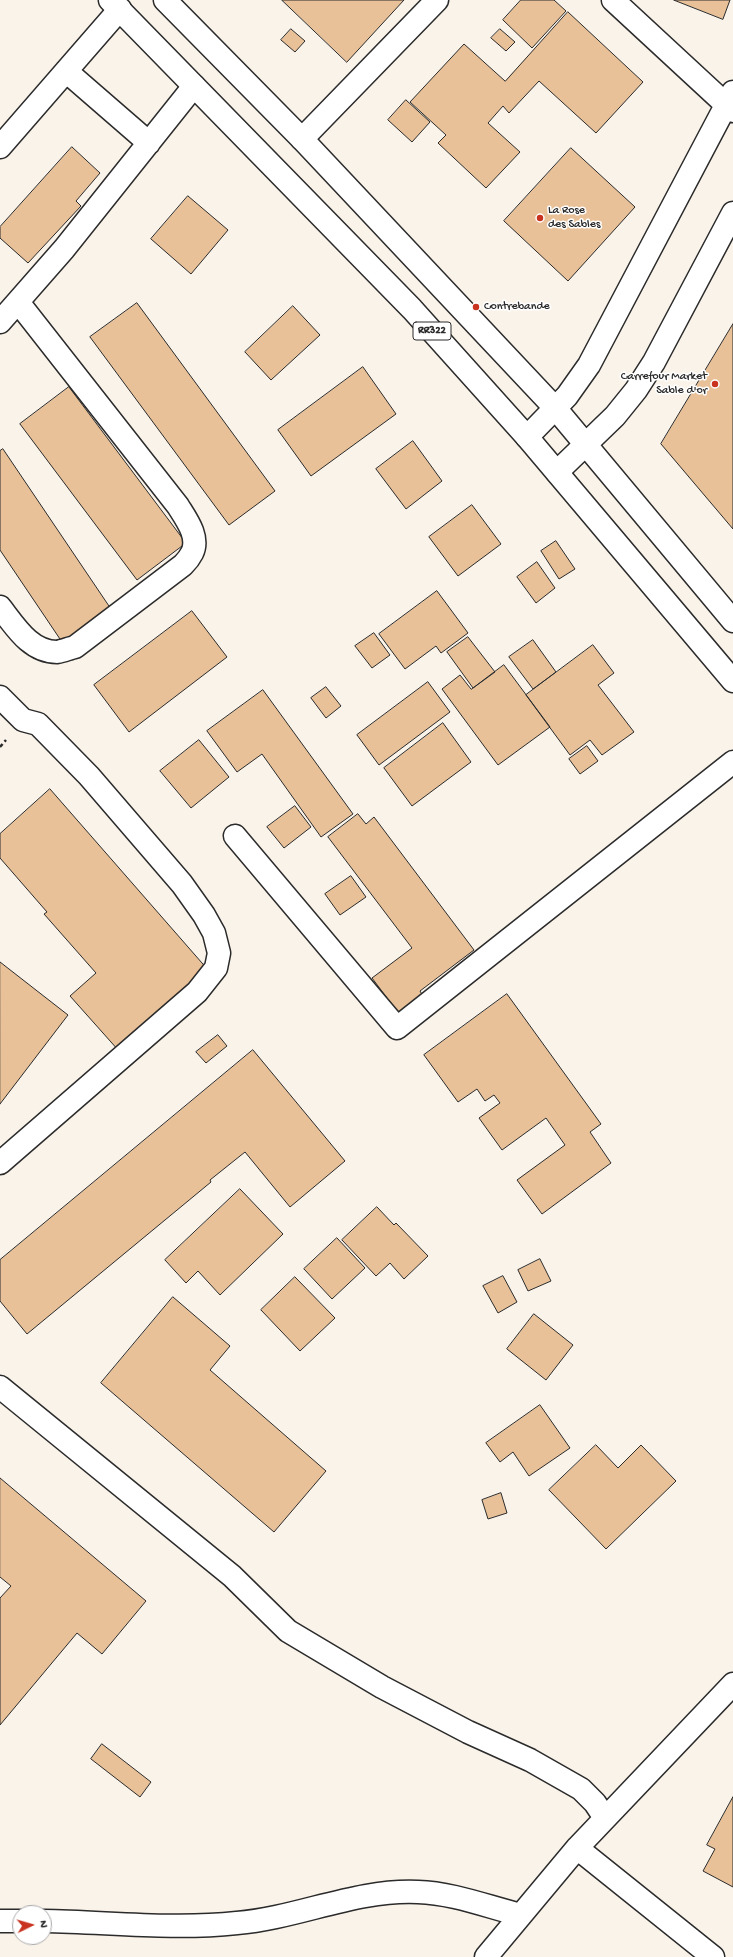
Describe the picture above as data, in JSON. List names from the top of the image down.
{
  "streets": {
    "street": ["RR322"]
  },
  "places": ["La Rose des Sables", "Contrebande", "Carrefour Market Sable d'or"],
  "north": "right"
}
